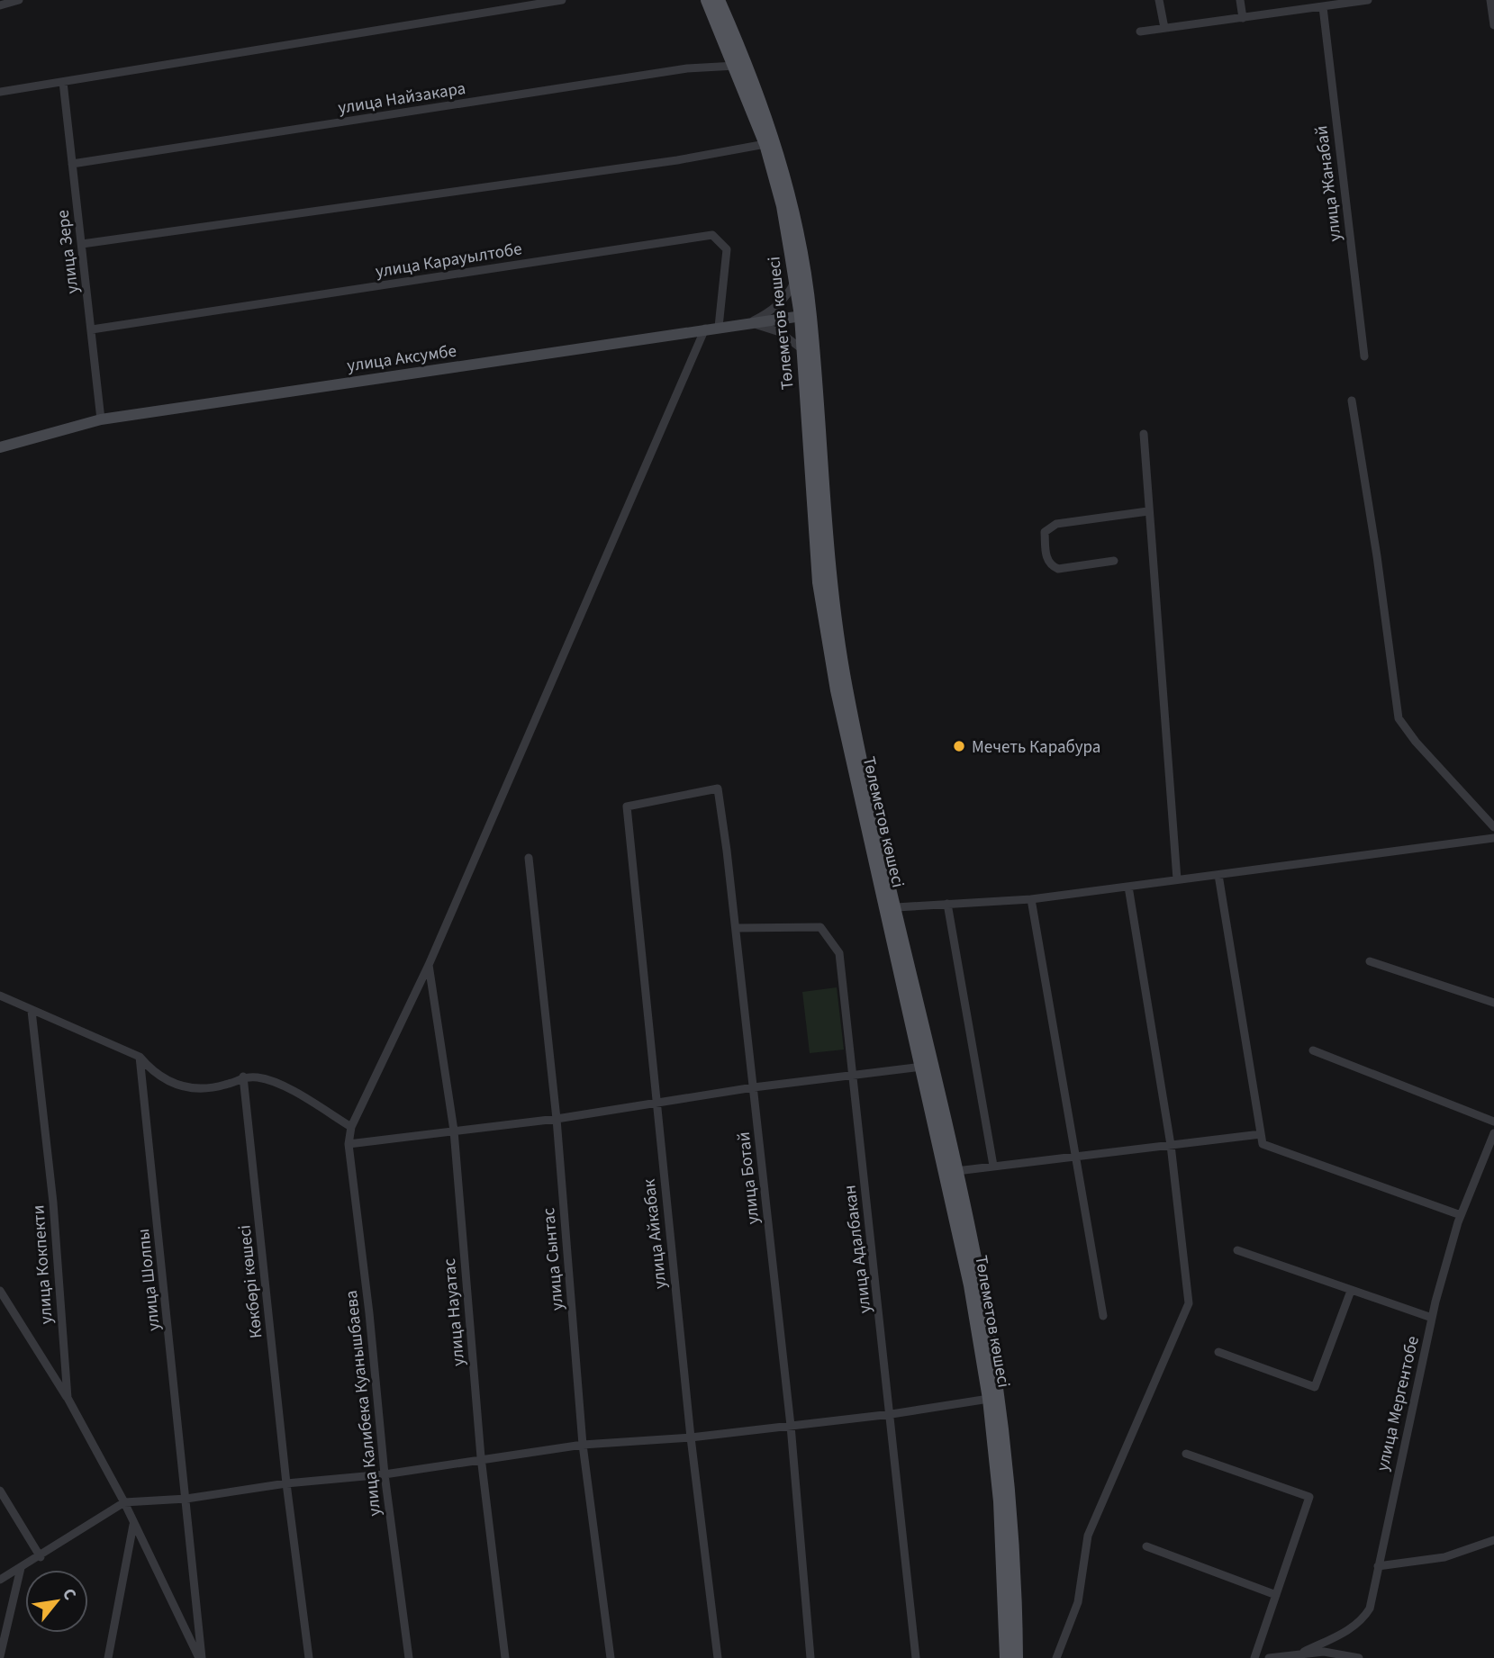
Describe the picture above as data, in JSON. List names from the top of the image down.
{
  "streets": {
    "main road": ["Төлеметов көшесі", "улица Аксумбе"],
    "street": [
      "улица Найзакара",
      "улица Жанабай",
      "улица Зере",
      "улица Карауылтобе",
      "улица Ботай",
      "улица Айкабак",
      "улица Адалбакан",
      "улица Сынтас",
      "улица Кокпекти",
      "улица Шолпы",
      "Көкбөрі көшесі",
      "улица Науатас",
      "улица Калибека Куанышбаева",
      "улица Мергентобе"
    ]
  },
  "crossings": [
    ["улица Найзакара", "улица Зере"],
    ["улица Найзакара", "Төлеметов көшесі"],
    ["улица Зере", "улица Карауылтобе"],
    ["улица Зере", "улица Аксумбе"],
    ["улица Карауылтобе", "улица Аксумбе"],
    ["Төлеметов көшесі", "улица Аксумбе"],
    ["улица Аксумбе", "улица Калибека Куанышбаева"],
    ["улица Ботай", "улица Айкабак"],
    ["улица Ботай", "улица Адалбакан"],
    ["улица Кокпекти", "улица Шолпы"],
    ["улица Науатас", "улица Калибека Куанышбаева"]
  ],
  "places": ["Мечеть Карабура"],
  "north": "top right"
}
